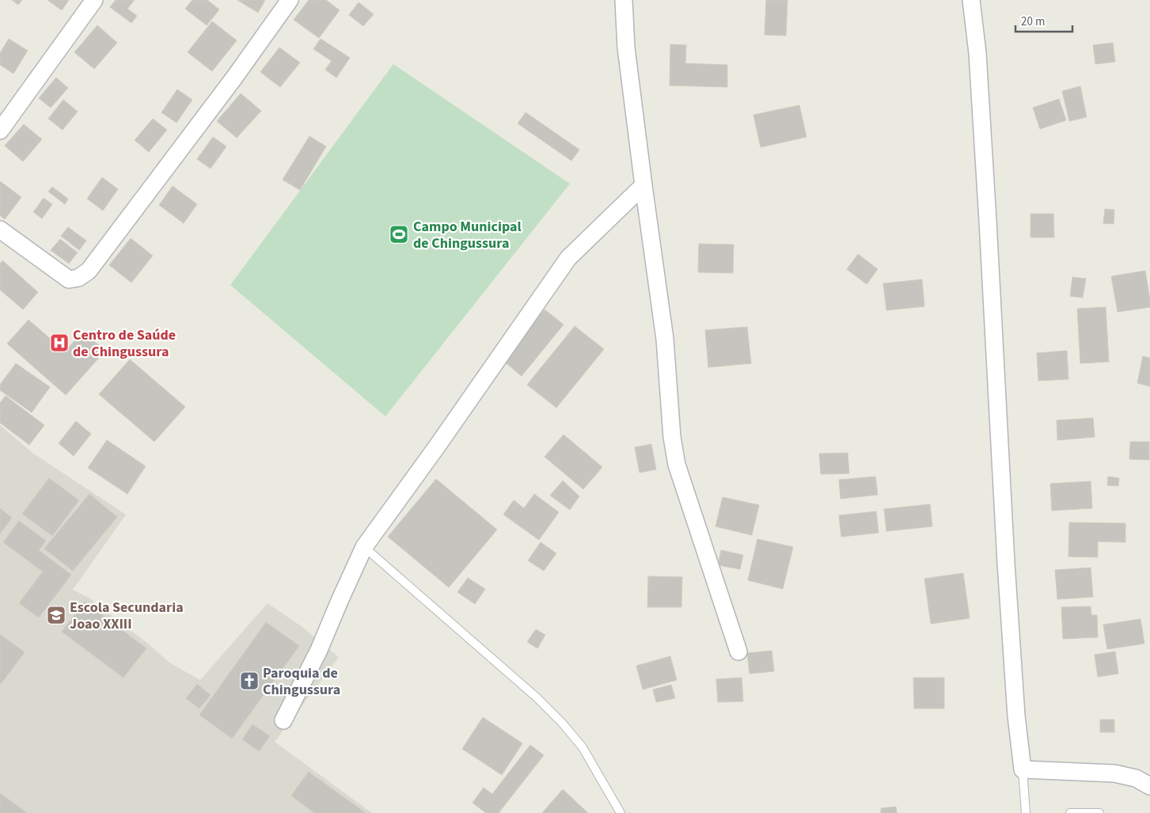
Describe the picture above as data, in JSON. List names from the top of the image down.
{
  "places": {
    "sports": ["Campo Municipal de Chingussura"],
    "hospital": ["Centro de Saúde de Chingussura"],
    "school or university": ["Escola Secundaria Joao XXIII"],
    "church": ["Paroquia de Chingussura"]
  },
  "scale_bar": "20 m"
}
